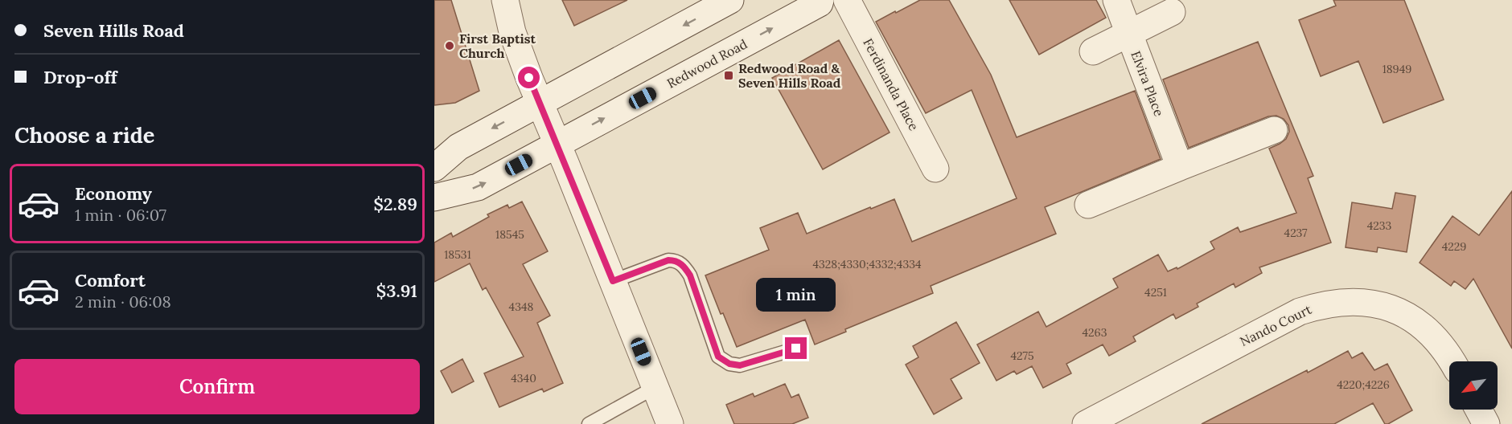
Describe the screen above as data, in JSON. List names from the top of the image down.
{
  "streets": {
    "street": [
      "Redwood Road",
      "Elvira Place",
      "Ferdinanda Place",
      "Nando Court"
    ]
  },
  "places": {
    "other": ["First Baptist Church"],
    "transit": ["Redwood Road & Seven Hills Road"]
  },
  "house_numbers": [
    "18949",
    "4233",
    "4237",
    "18545",
    "4229",
    "18531",
    "4328;4330;4332;4334",
    "4251",
    "4348",
    "4263",
    "4275",
    "4340",
    "4220;4226"
  ],
  "north": "bottom left",
  "page": {
    "banner": ["Seven Hills Road", "Drop-off"],
    "heading": "Choose a ride",
    "list": [
      {
        "name": "Economy",
        "note": "1 min · 06:07",
        "value": "$2.89"
      },
      {
        "name": "Comfort",
        "note": "2 min · 06:08",
        "value": "$3.91"
      }
    ],
    "bubble": "1 min",
    "buttons": "Confirm"
  }
}
